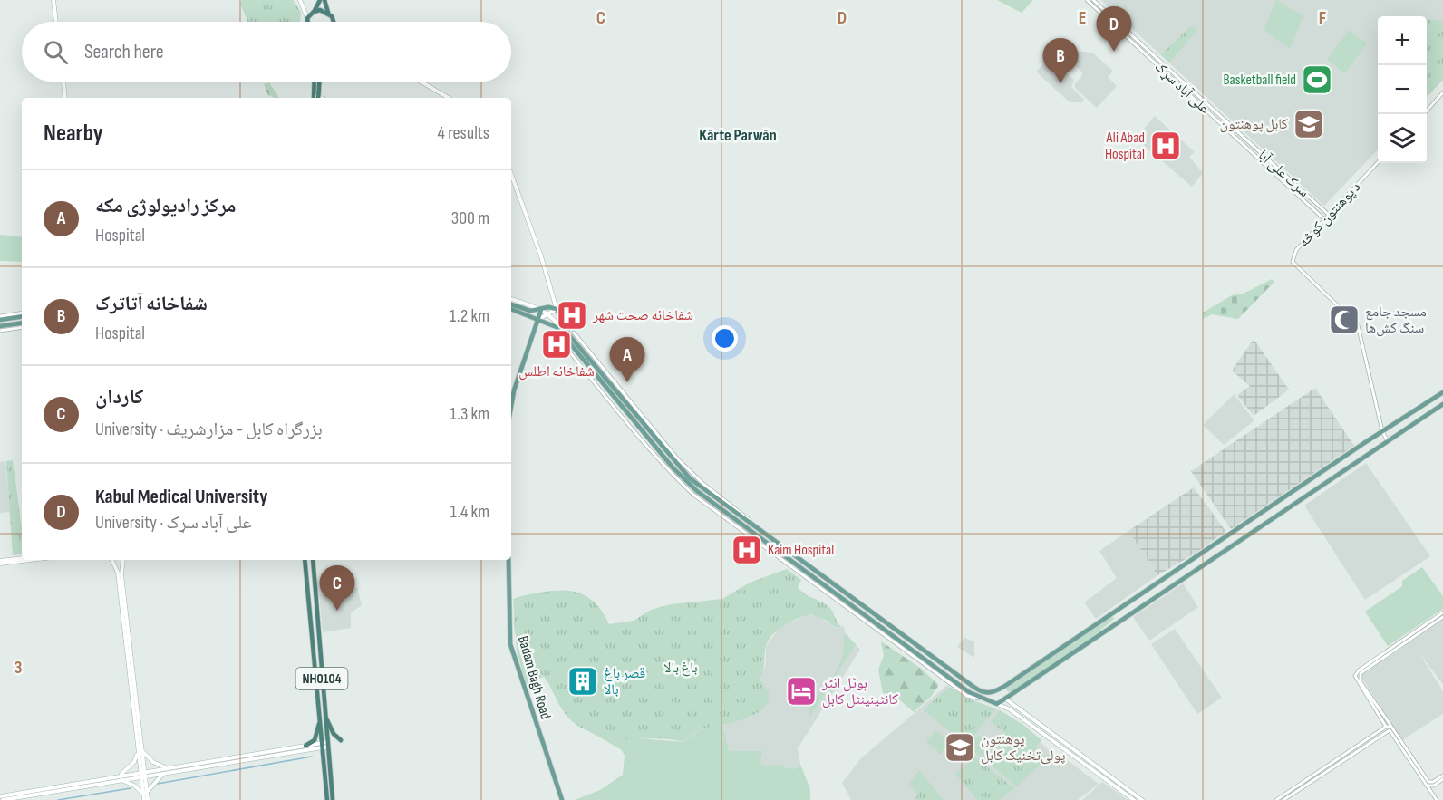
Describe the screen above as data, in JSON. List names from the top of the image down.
{
  "streets": {
    "highway": ["NH0104"],
    "main road": ["Badam Bagh Road"],
    "street": ["علی آباد سړک", "سرک علی آبا", "د پوهنتون کوڅه"]
  },
  "crossings": [
    ["علی آباد سړک", "سرک علی آبا"],
    ["علی آباد سړک", "د پوهنتون کوڅه"],
    ["سرک علی آبا", "د پوهنتون کوڅه"]
  ],
  "districts": ["Kārte Parwān"],
  "parks": ["باغ بالا"],
  "places": {
    "sports": ["Basketball field"],
    "school or university": ["کابل پوهنتون", "پوهنتون پولی‌تخنیک کابل"],
    "hospital": [
      "Ali Abad Hospital",
      "شفاخانه صحت شهر",
      "شفاخانه اطلس",
      "Kaim Hospital"
    ],
    "mosque": ["مسجد جامع سنگ کش‌ها"],
    "building": ["قصر باغ بالا"],
    "hotel": ["ہوٹل انٹر کانٹینینٹل کابل"]
  },
  "page": {
    "pins": [
      "D",
      "B",
      "A",
      "C"
    ],
    "map_buttons": ["+", "−"],
    "search": "Search here",
    "heading": ["Nearby", "4 results"],
    "list": [
      {
        "mark": "A",
        "name": "مرکز رادیولوژی مکه",
        "note": "Hospital",
        "value": "300 m"
      },
      {
        "mark": "B",
        "name": "شفاخانه آتاترک",
        "note": "Hospital",
        "value": "1.2 km"
      },
      {
        "mark": "C",
        "name": "کاردان",
        "note": "University · بزرگراه کابل - مزارشریف",
        "value": "1.3 km"
      },
      {
        "mark": "D",
        "name": "Kabul Medical University",
        "note": "University · علی آباد سړک",
        "value": "1.4 km"
      }
    ]
  },
  "grid": {
    "columns": [
      "C",
      "D",
      "E",
      "F"
    ],
    "rows": ["3"]
  }
}
